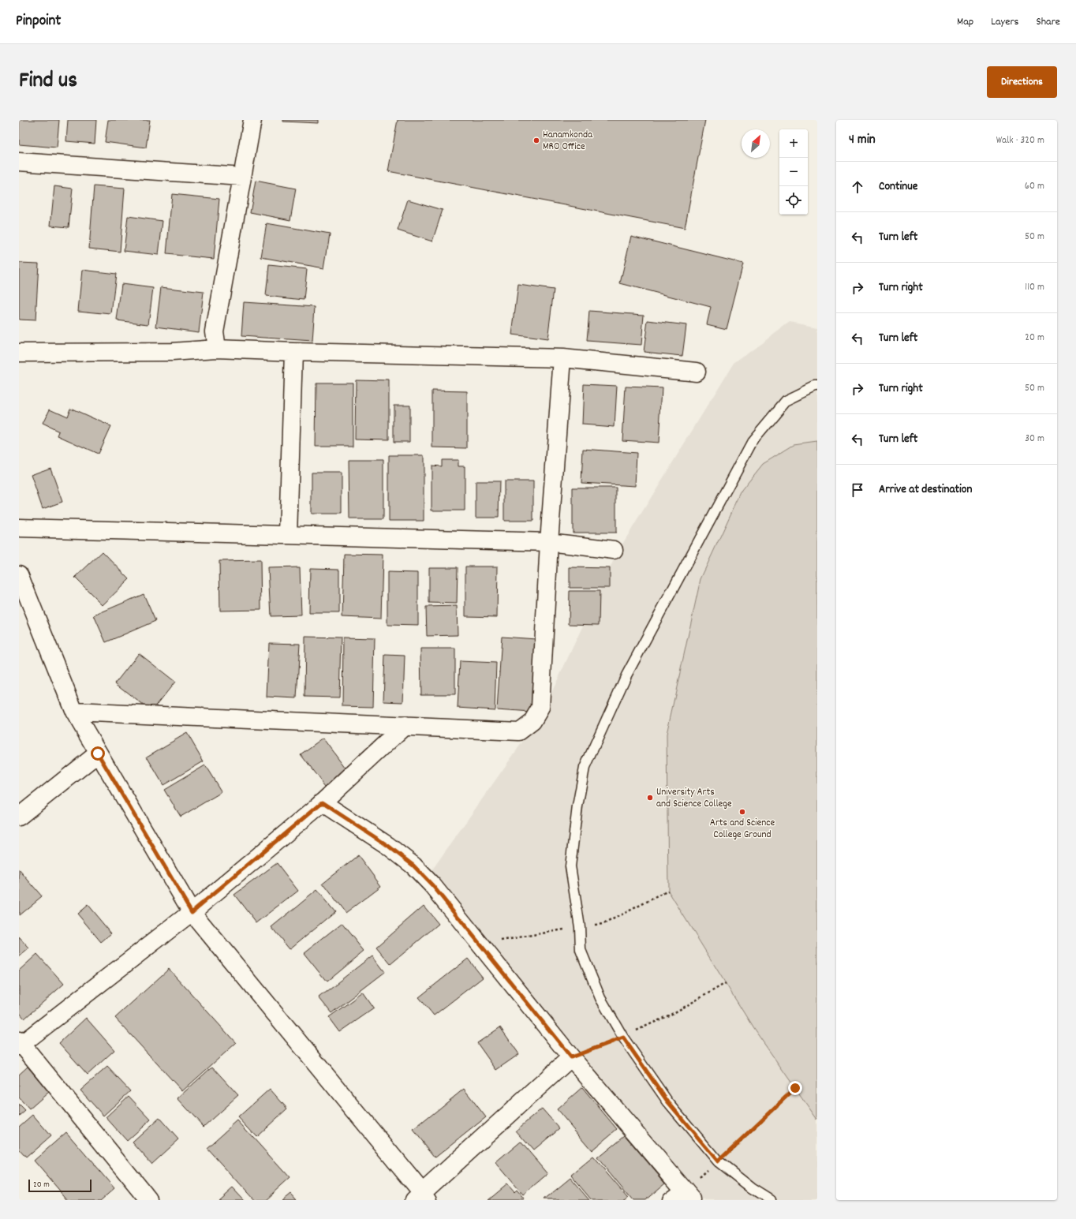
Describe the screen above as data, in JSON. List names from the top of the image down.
{
  "places": ["Hanamkonda MRO Office", "University Arts and Science College", "Arts and Science College Ground"],
  "scale_bar": "20 m",
  "north": "top right",
  "page": {
    "header": "Pinpoint",
    "nav": ["Map", "Layers", "Share"],
    "title": "Find us",
    "buttons": "Directions",
    "heading": ["4 min", "Walk · 320 m"],
    "map_buttons": ["+", "−"],
    "list": [
      ["Continue", "60 m"],
      ["Turn left", "50 m"],
      ["Turn right", "110 m"],
      ["Turn left", "20 m"],
      ["Turn right", "50 m"],
      ["Turn left", "30 m"],
      "Arrive at destination"
    ],
    "scale": "20 m"
  }
}
